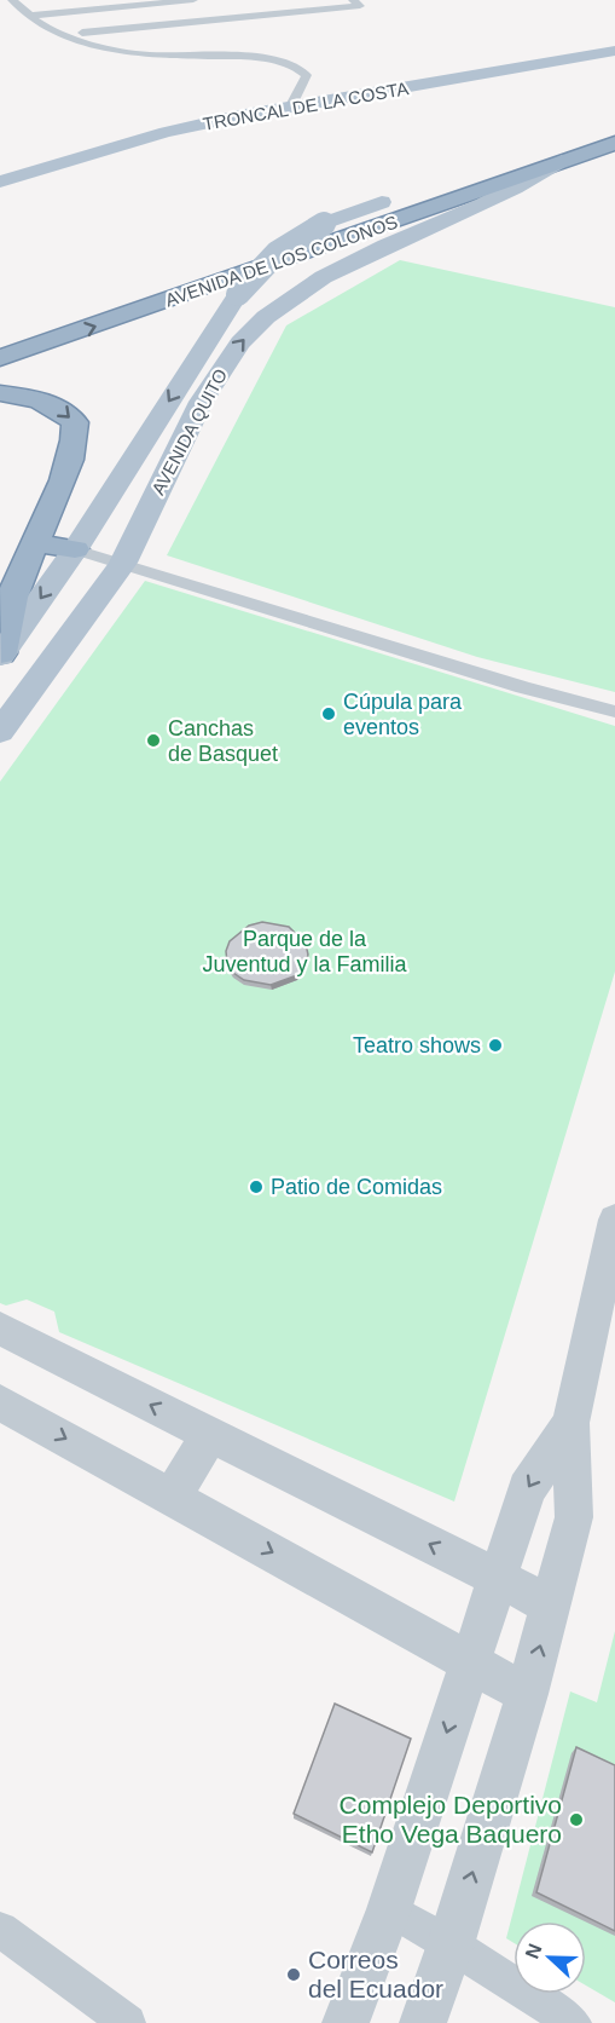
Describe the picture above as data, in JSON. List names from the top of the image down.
{
  "streets": {
    "highway": ["AVENIDA DE LOS COLONOS", "AVENIDA QUITO"],
    "main road": ["TRONCAL DE LA COSTA"]
  },
  "crossings": [
    ["AVENIDA DE LOS COLONOS", "AVENIDA QUITO"]
  ],
  "one_way": ["AVENIDA DE LOS COLONOS"],
  "parks": ["Parque de la Juventud y la Familia"],
  "places": [
    "Cúpula para eventos",
    "Canchas de Basquet",
    "Teatro shows",
    "Patio de Comidas",
    "Complejo Deportivo Etho Vega Baquero",
    "Correos del Ecuador"
  ],
  "north": "left"
}
